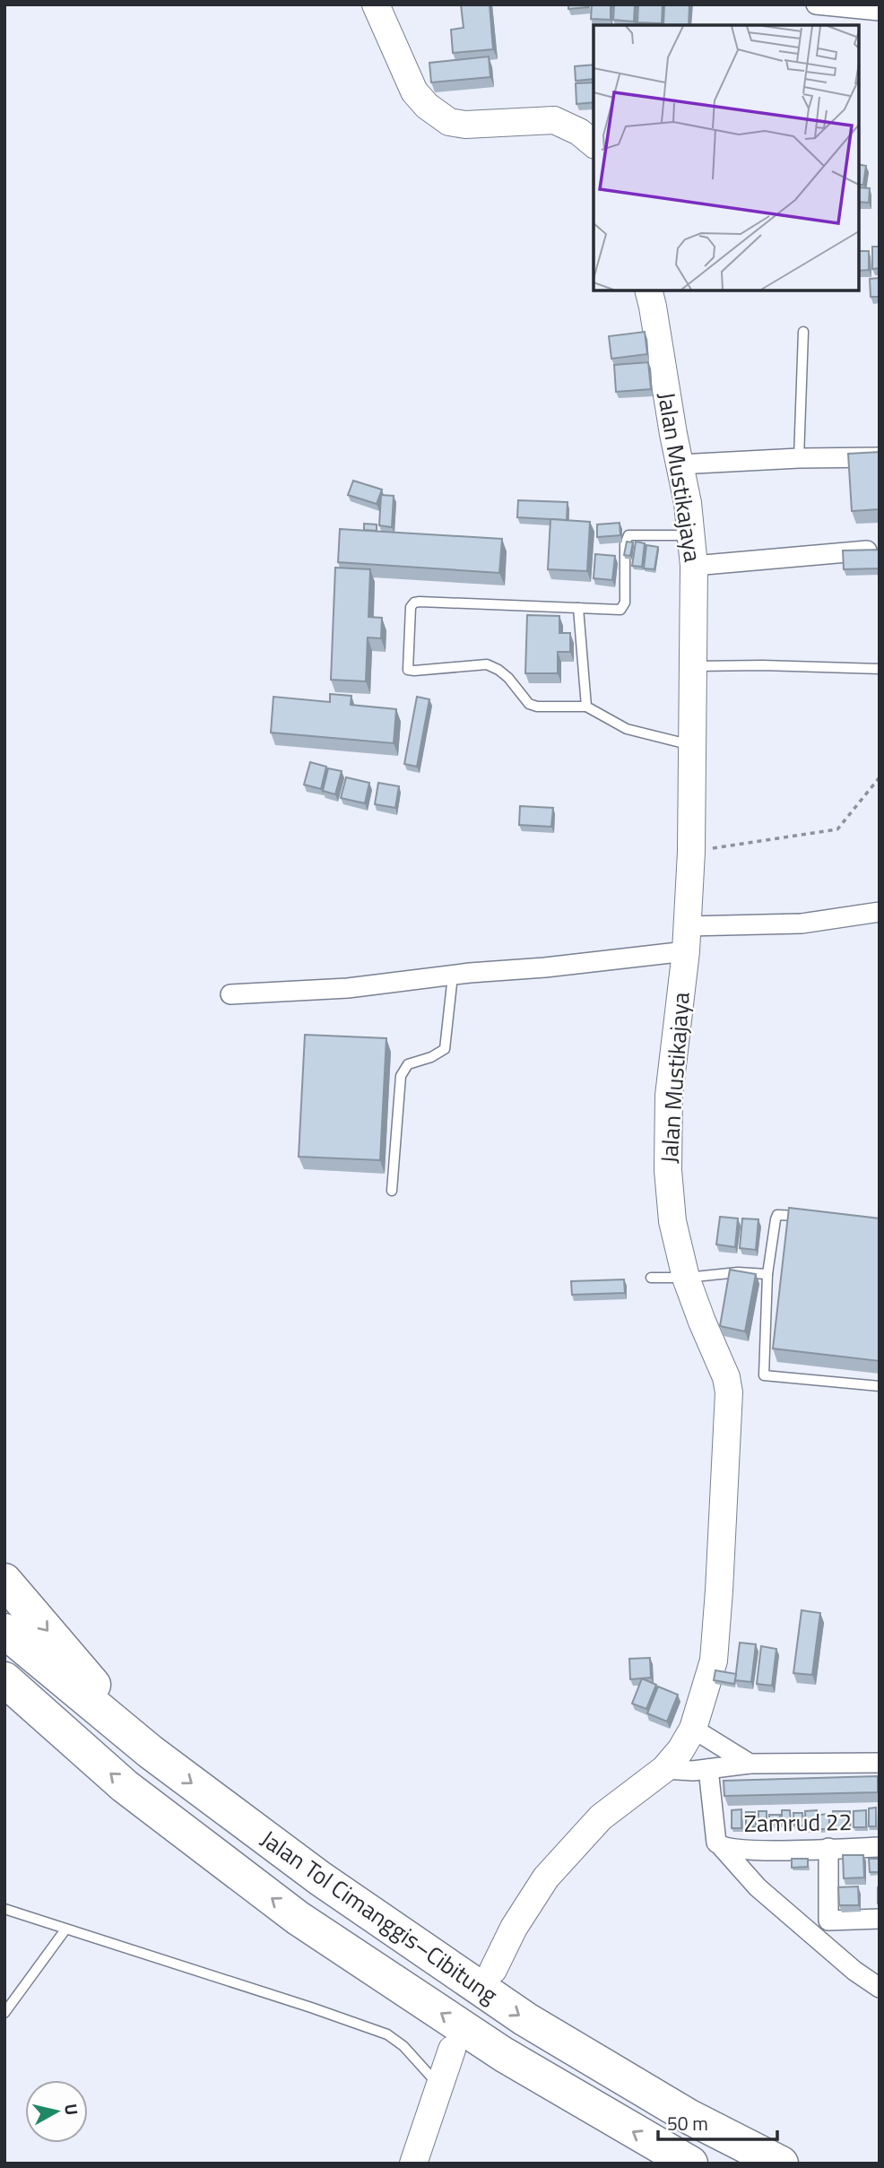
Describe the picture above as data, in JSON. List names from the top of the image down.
{
  "streets": {
    "highway": ["Jalan Tol Cimanggis–Cibitung"],
    "street": ["Jalan Mustikajaya", "Zamrud 22"]
  },
  "scale_bar": "50 m",
  "north": "right"
}
